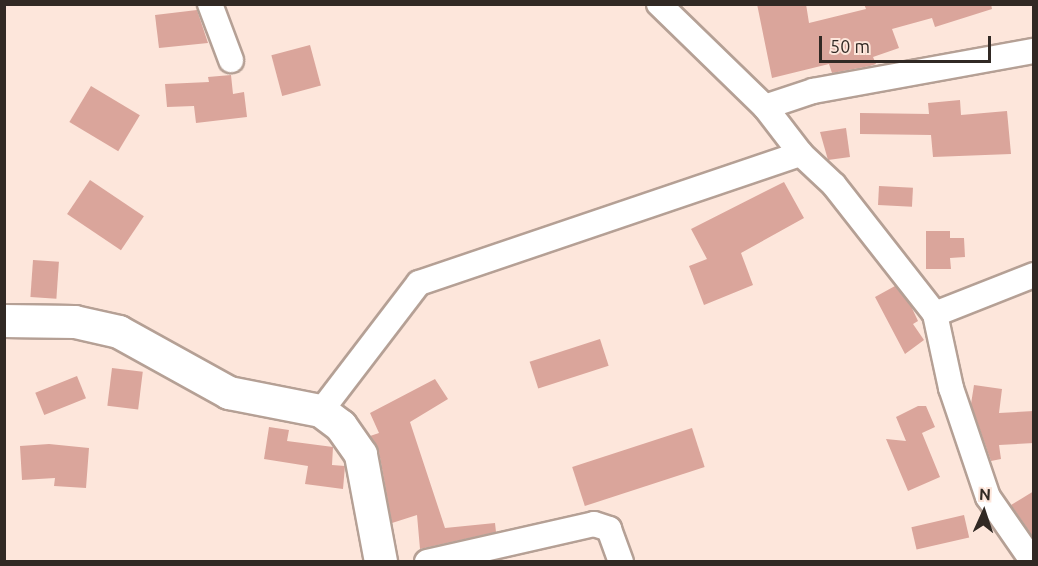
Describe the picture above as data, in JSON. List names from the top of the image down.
{
  "scale_bar": "50 m",
  "north": "top"
}
